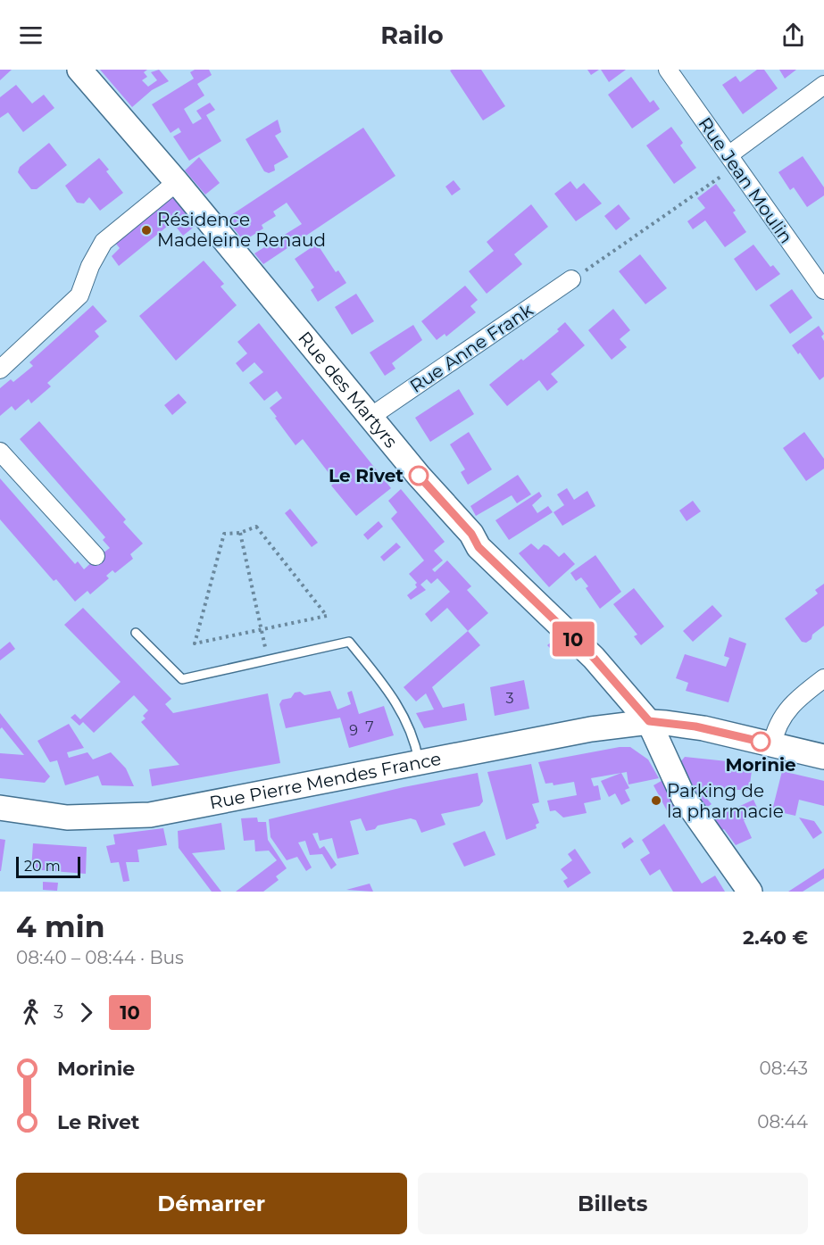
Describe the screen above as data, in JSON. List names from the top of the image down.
{
  "streets": {
    "street": [
      "Rue Jean Moulin",
      "Rue Anne Frank",
      "Rue des Martyrs",
      "Rue Pierre Mendes France"
    ]
  },
  "crossings": [
    ["Rue Anne Frank", "Rue des Martyrs"],
    ["Rue des Martyrs", "Rue Pierre Mendes France"]
  ],
  "places": [
    "Résidence Madeleine Renaud",
    "Le Rivet",
    "Morinie",
    "Parking de la pharmacie"
  ],
  "lines": ["bus line 10"],
  "house_numbers": ["3", "7", "9"],
  "scale_bar": "20 m",
  "page": {
    "header": "Railo",
    "on_map": "10",
    "scale": "20 m",
    "heading": ["4 min", "08:40 – 08:44 · Bus", "2.40 €"],
    "legs": ["3", "10"],
    "list": [
      {
        "name": "Morinie",
        "value": "08:43"
      },
      {
        "name": "Le Rivet",
        "value": "08:44"
      }
    ],
    "buttons": ["Démarrer", "Billets"]
  }
}
